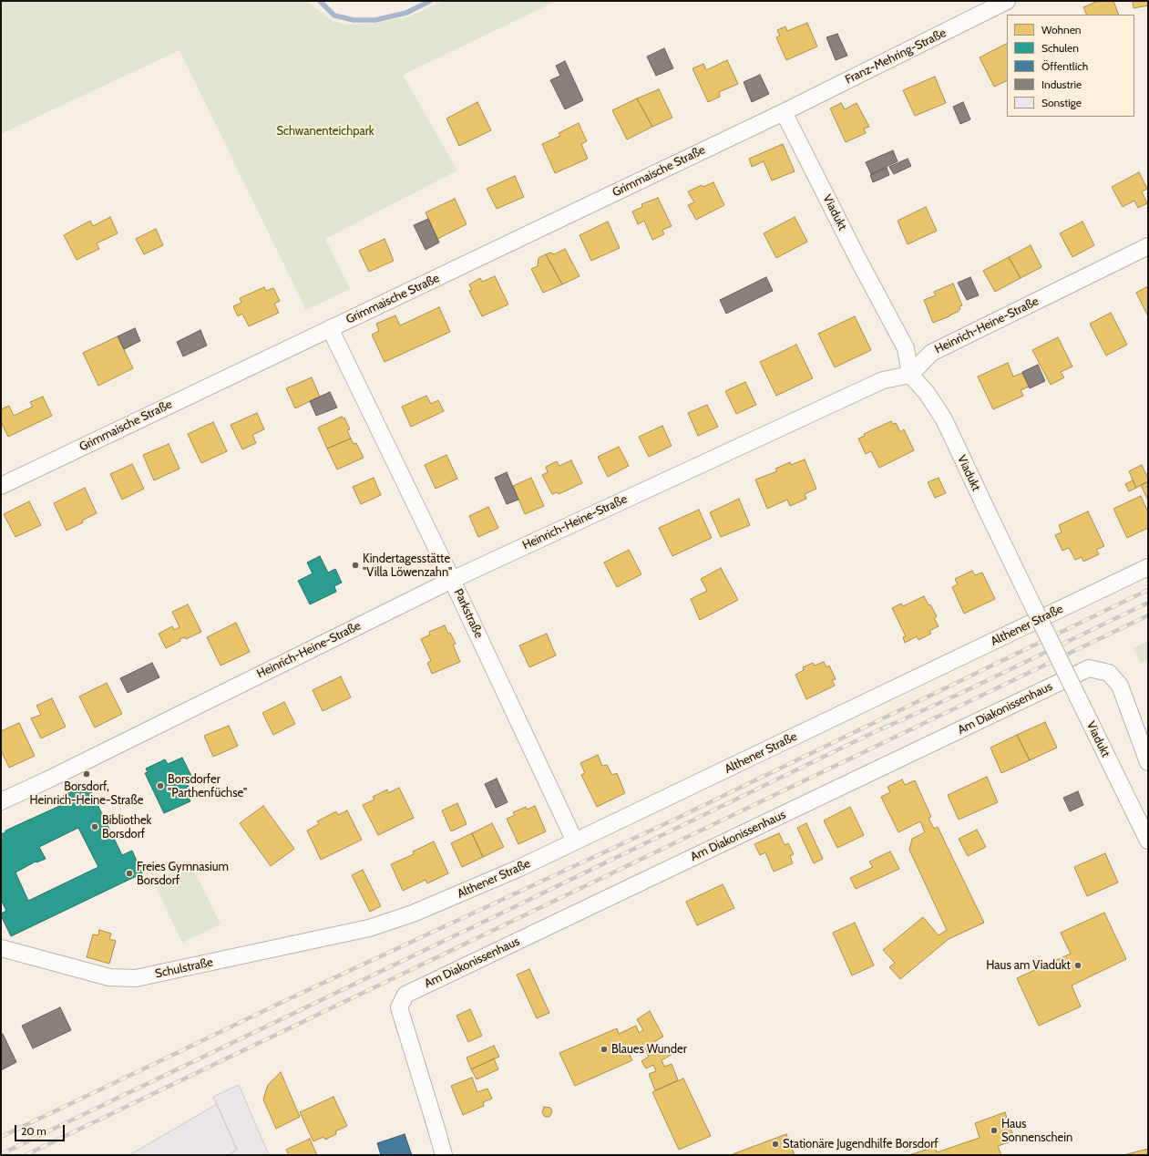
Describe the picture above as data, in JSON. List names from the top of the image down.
{
  "streets": {
    "street": [
      "Franz-Mehring-Straße",
      "Grimmaische Straße",
      "Viadukt",
      "Heinrich-Heine-Straße",
      "Parkstraße",
      "Althener Straße",
      "Am Diakonissenhaus",
      "Schulstraße"
    ]
  },
  "crossings": [
    ["Franz-Mehring-Straße", "Grimmaische Straße"],
    ["Franz-Mehring-Straße", "Viadukt"],
    ["Grimmaische Straße", "Viadukt"],
    ["Grimmaische Straße", "Parkstraße"],
    ["Viadukt", "Heinrich-Heine-Straße"],
    ["Heinrich-Heine-Straße", "Parkstraße"],
    ["Parkstraße", "Althener Straße"],
    ["Althener Straße", "Schulstraße"]
  ],
  "parks": ["Schwanenteichpark"],
  "places": [
    "Kindertagesstätte \"Villa Löwenzahn\"",
    "Borsdorf, Heinrich-Heine-Straße",
    "Borsdorfer \"Parthenfüchse\"",
    "Bibliothek Borsdorf",
    "Freies Gymnasium Borsdorf",
    "Haus am Viadukt",
    "Blaues Wunder",
    "Haus Sonnenschein",
    "Stationäre Jugendhilfe Borsdorf"
  ],
  "legend": [
    "Wohnen",
    "Schulen",
    "Öffentlich",
    "Industrie",
    "Sonstige"
  ],
  "scale_bar": "20 m"
}
